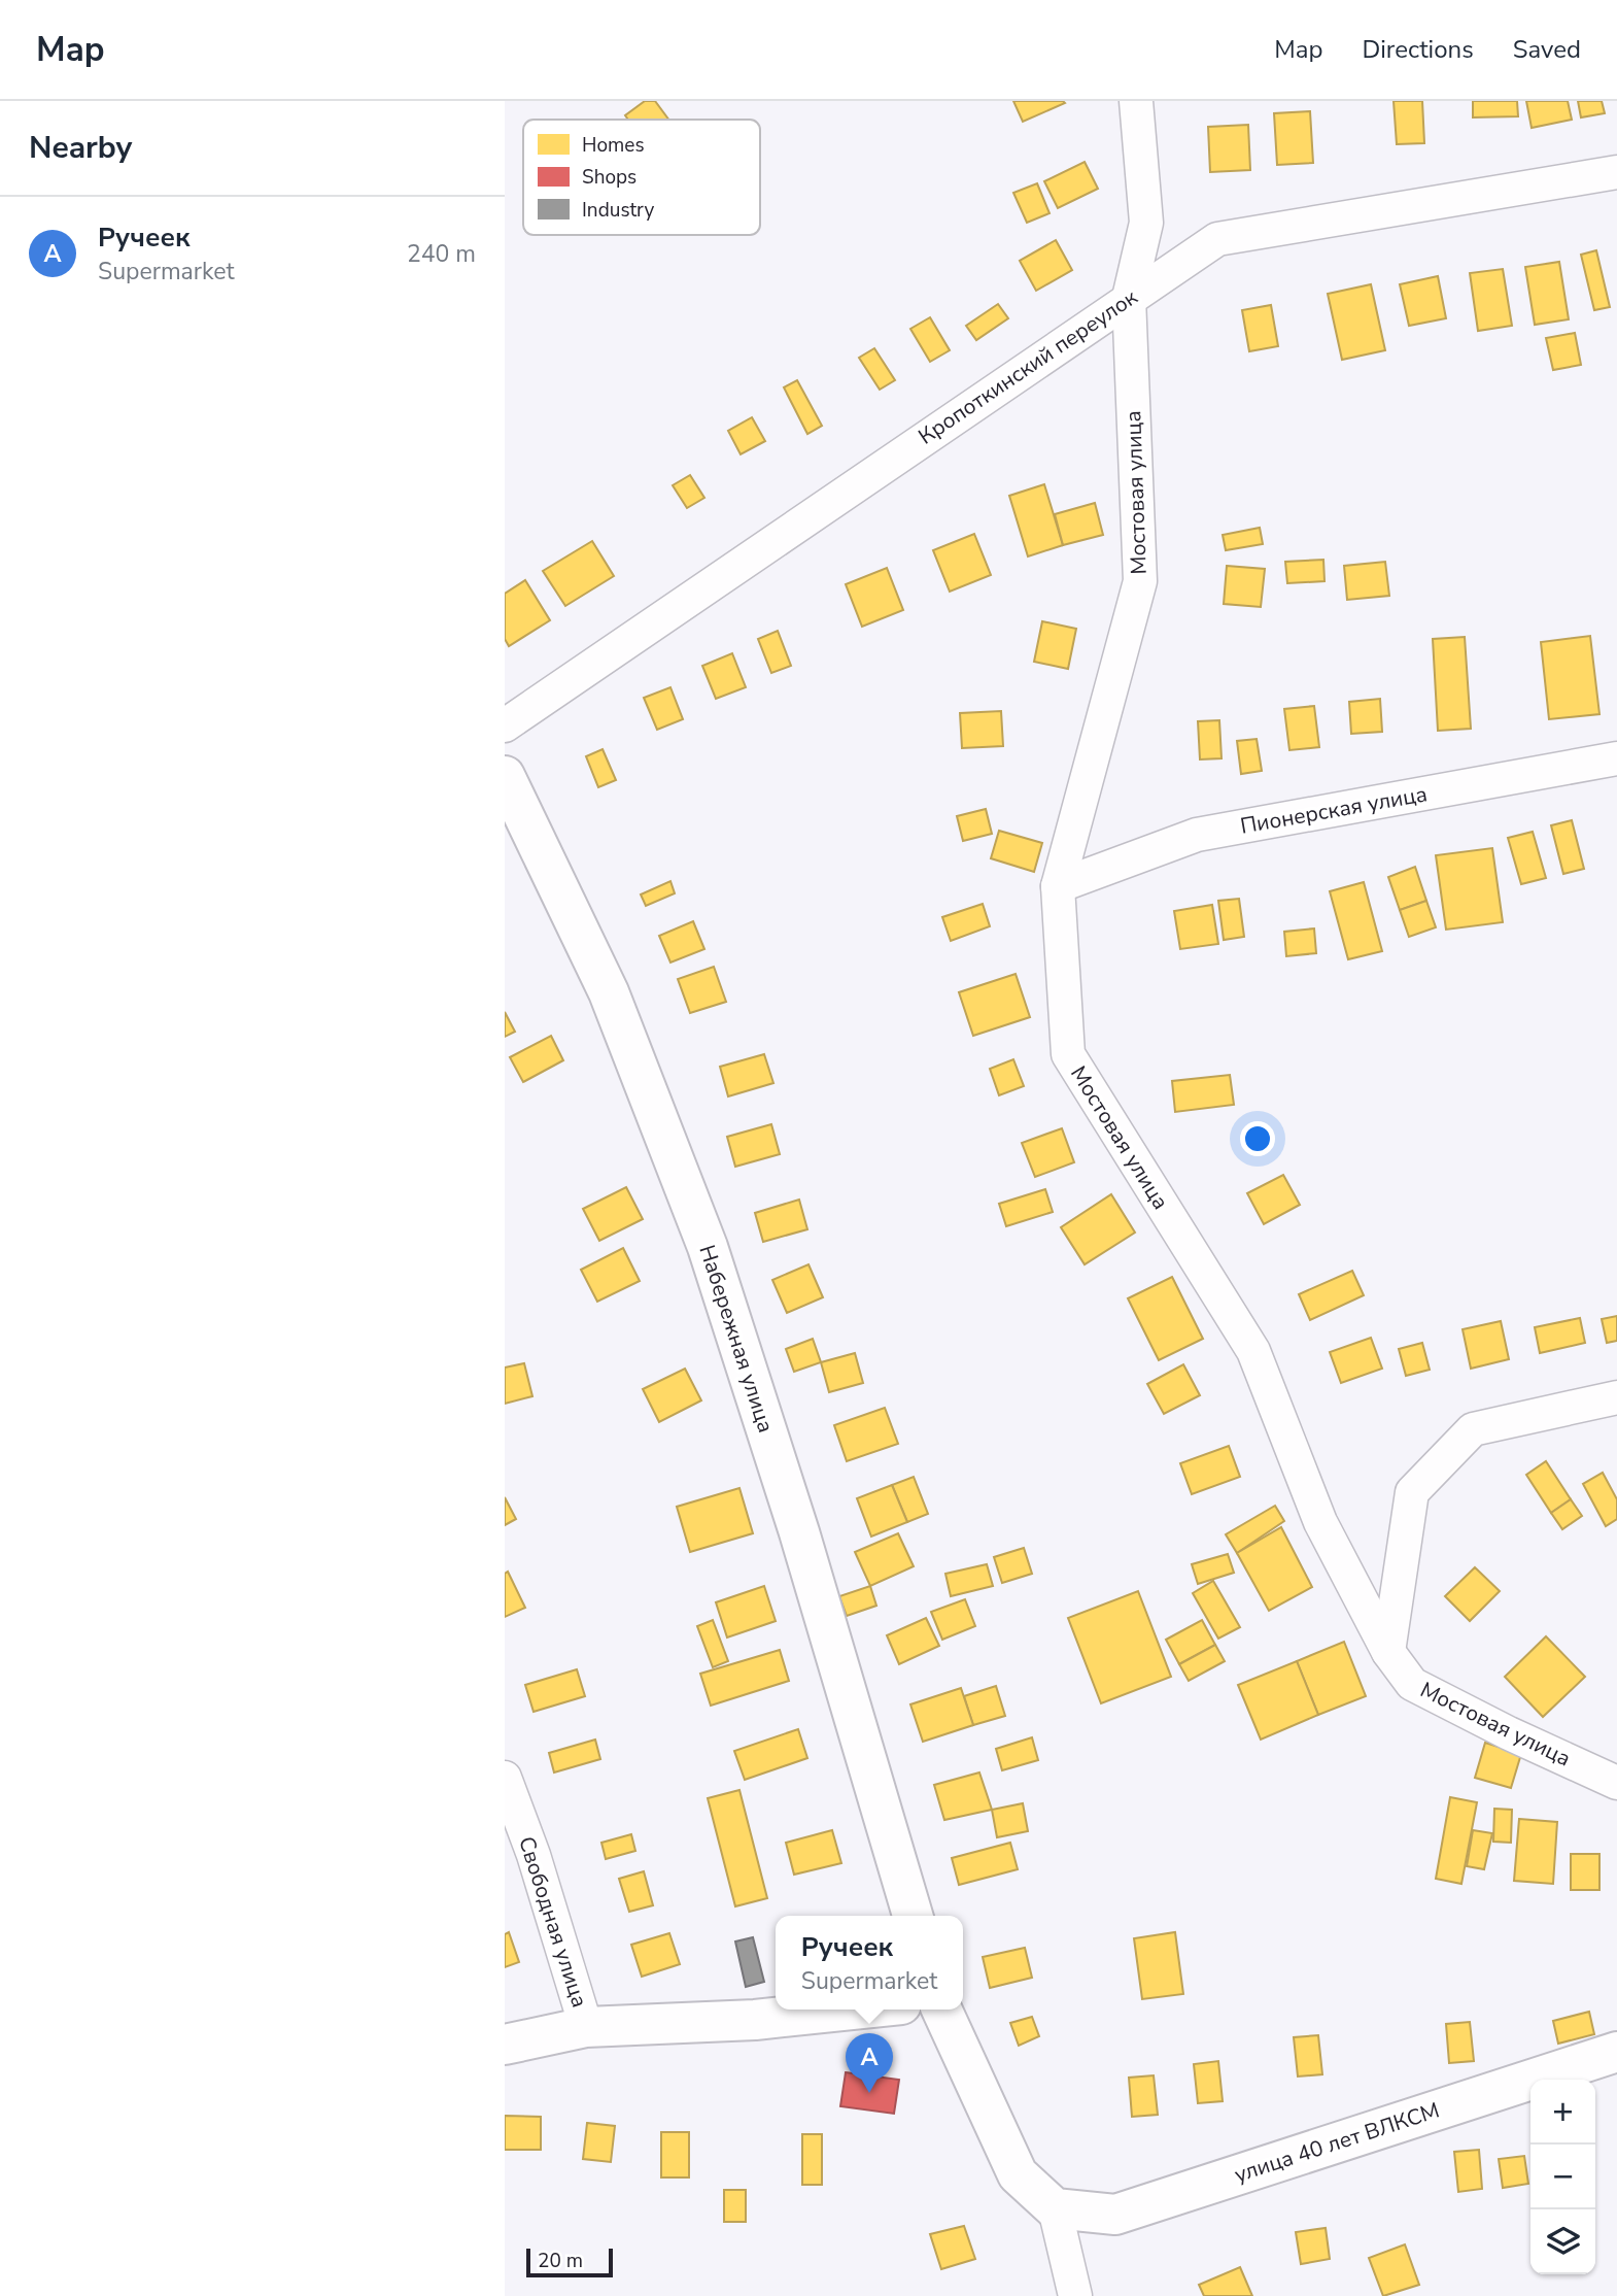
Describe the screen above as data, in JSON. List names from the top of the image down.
{
  "streets": {
    "street": [
      "Кропоткинский переулок",
      "Мостовая улица",
      "Пионерская улица",
      "Набережная улица",
      "Свободная улица",
      "улица 40 лет ВЛКСМ"
    ]
  },
  "crossings": [
    ["Кропоткинский переулок", "Мостовая улица"],
    ["Мостовая улица", "Пионерская улица"]
  ],
  "legend": ["Homes", "Shops", "Industry"],
  "scale_bar": "20 m",
  "page": {
    "header": "Map",
    "nav": ["Map", "Directions", "Saved"],
    "heading": "Nearby",
    "list": [
      {
        "mark": "A",
        "name": "Ручеек",
        "note": "Supermarket",
        "value": "240 m"
      }
    ],
    "popup": ["Ручеек", "Supermarket"],
    "pins": "A",
    "map_buttons": ["+", "−"],
    "scale": "20 m"
  }
}
